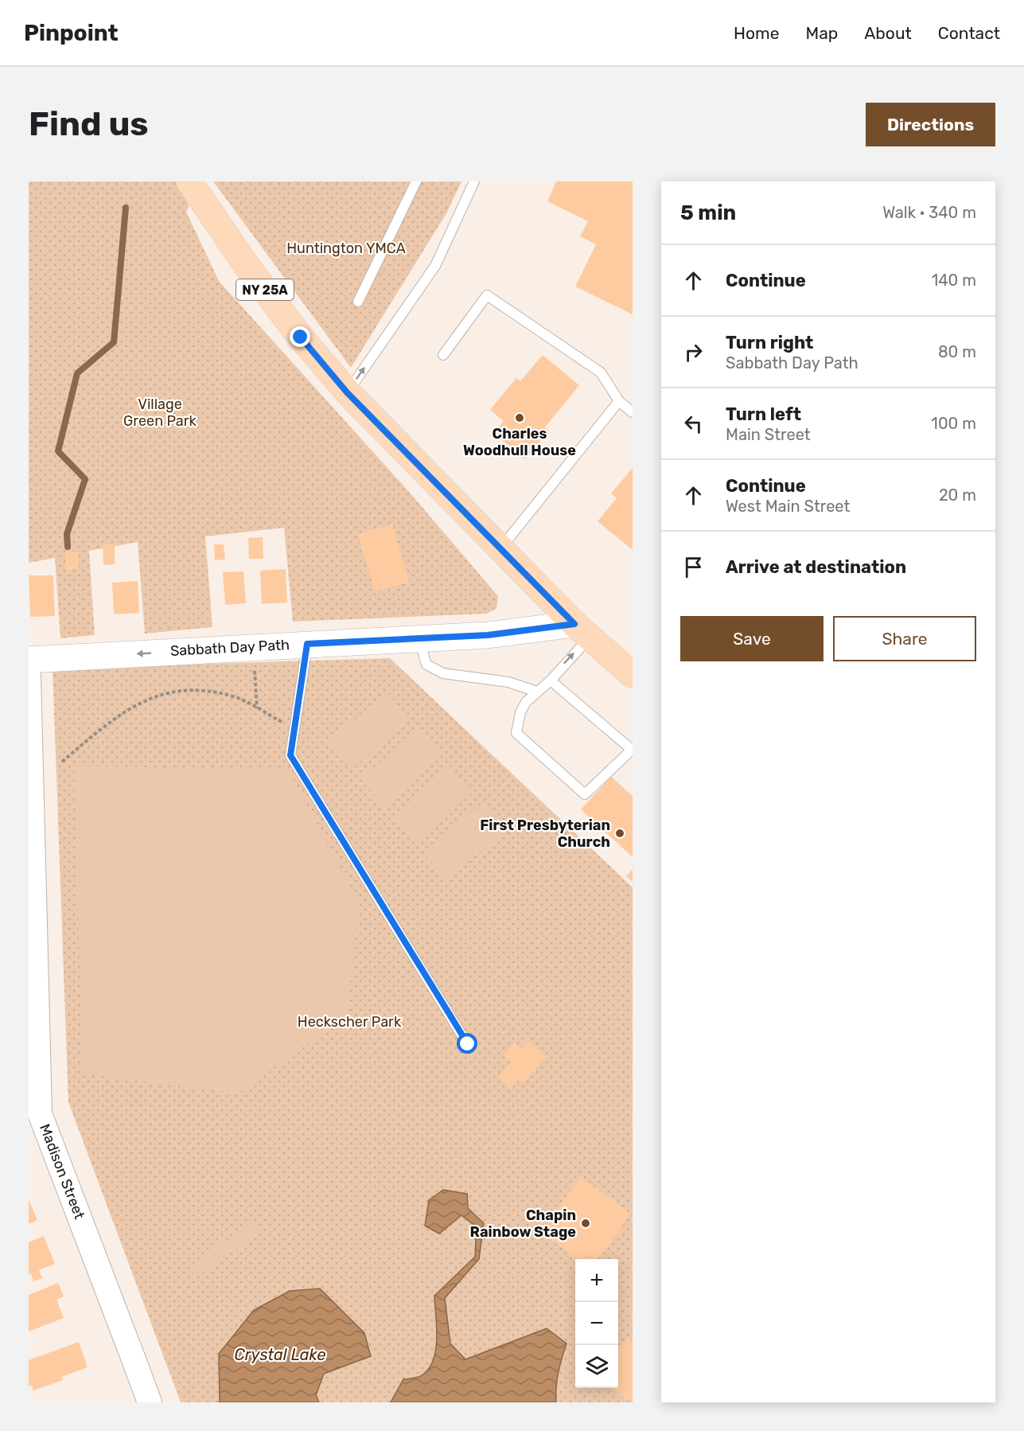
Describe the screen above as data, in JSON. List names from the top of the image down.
{
  "streets": {
    "main road": ["NY 25A", "Sabbath Day Path"],
    "street": ["Madison Street"]
  },
  "crossings": [
    ["NY 25A", "Sabbath Day Path"]
  ],
  "one_way": ["Sabbath Day Path"],
  "water": ["Crystal Lake"],
  "parks": ["Huntington YMCA", "Village Green Park", "Heckscher Park"],
  "places": ["Charles Woodhull House", "First Presbyterian Church", "Chapin Rainbow Stage"],
  "page": {
    "header": "Pinpoint",
    "nav": [
      "Home",
      "Map",
      "About",
      "Contact"
    ],
    "buttons": [
      "Directions",
      ["Save", "Share"]
    ],
    "title": "Find us",
    "heading": ["5 min", "Walk · 340 m"],
    "list": [
      ["Continue", "140 m"],
      ["Turn right", "Sabbath Day Path", "80 m"],
      ["Turn left", "Main Street", "100 m"],
      ["Continue", "West Main Street", "20 m"],
      "Arrive at destination"
    ],
    "map_buttons": ["+", "−"]
  }
}
